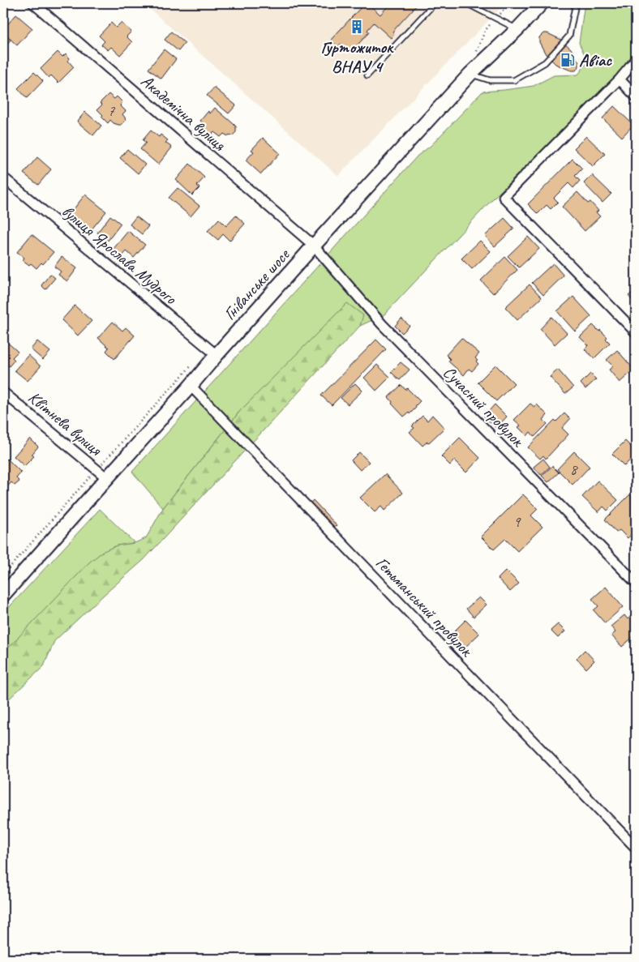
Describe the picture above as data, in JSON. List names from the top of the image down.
{
  "streets": {
    "main road": ["Гніванське шосе"],
    "street": [
      "Академічна вулиця",
      "вулиця Ярослава Мудрого",
      "Сучасний провулок",
      "Квітнева вулиця",
      "Гетьманський провулок"
    ]
  },
  "crossings": [
    ["Академічна вулиця", "Гніванське шосе"],
    ["Академічна вулиця", "Сучасний провулок"],
    ["вулиця Ярослава Мудрого", "Гніванське шосе"],
    ["Гніванське шосе", "Сучасний провулок"],
    ["Гніванське шосе", "Квітнева вулиця"],
    ["Гніванське шосе", "Гетьманський провулок"]
  ],
  "places": {
    "building": ["Гуртожиток ВНАУ 4"],
    "fuel station": ["Авіас"]
  },
  "house_numbers": ["7", "8", "9"]
}
